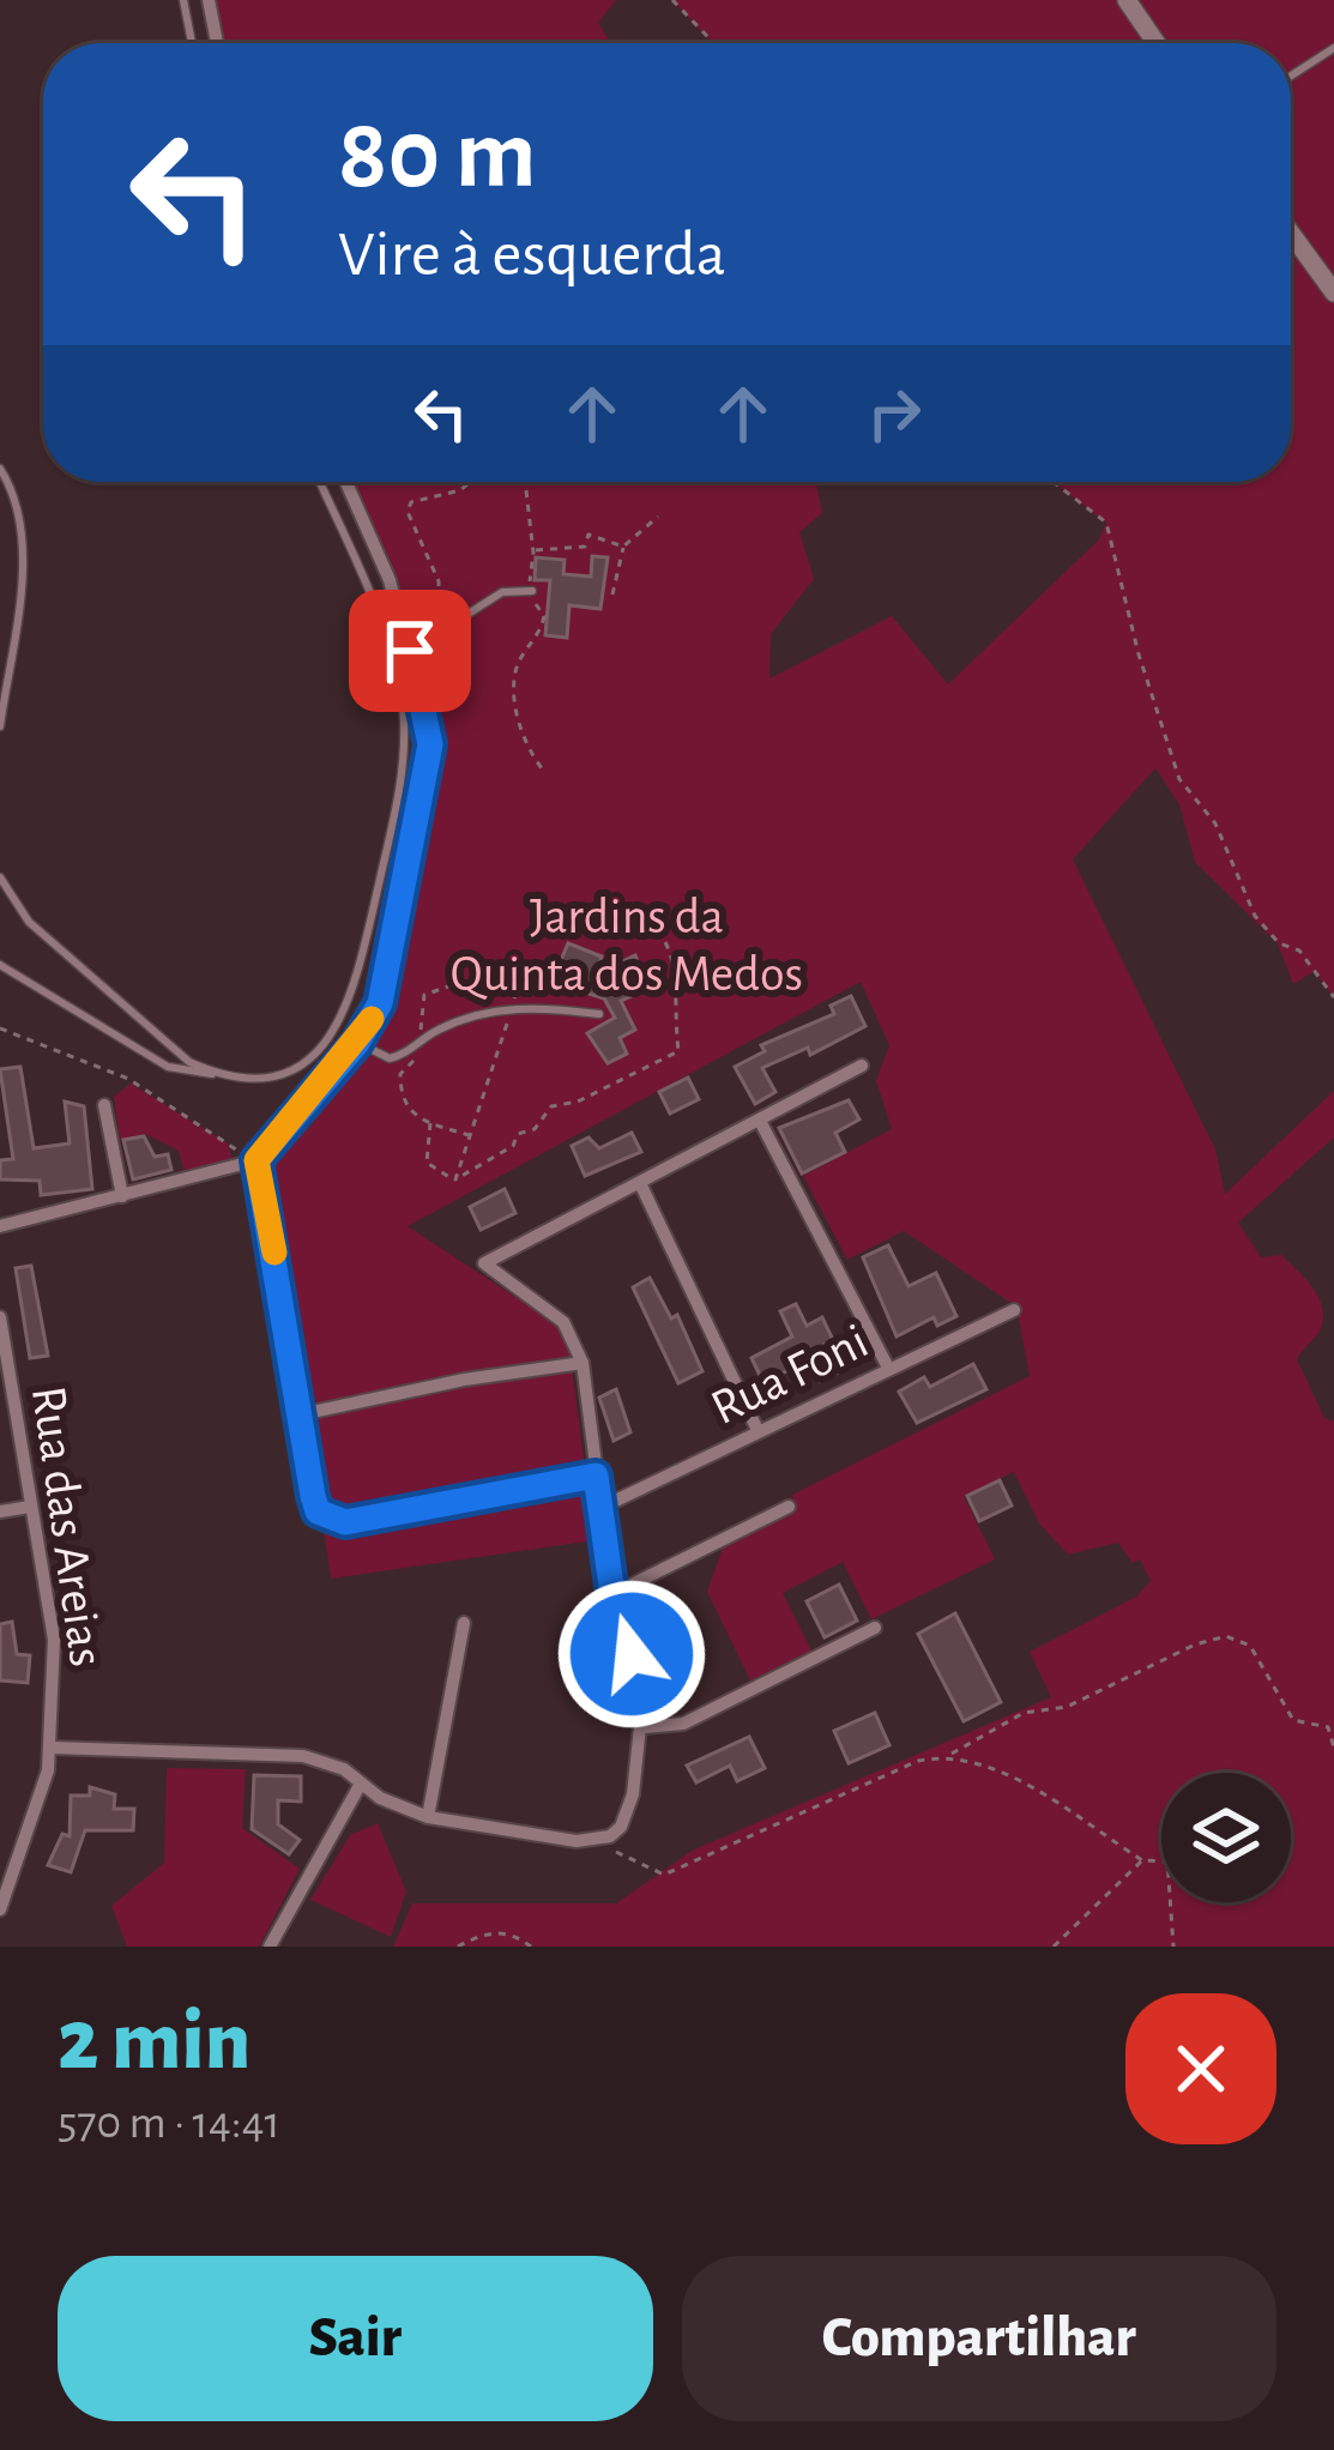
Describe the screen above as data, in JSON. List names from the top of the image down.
{
  "streets": {
    "street": ["Rua Foni", "Rua das Areias"]
  },
  "parks": ["Jardins da Quinta dos Medos"],
  "page": {
    "turn": ["80 m", "Vire à esquerda"],
    "heading": ["2 min", "570 m · 14:41"],
    "buttons": ["Sair", "Compartilhar"]
  }
}
